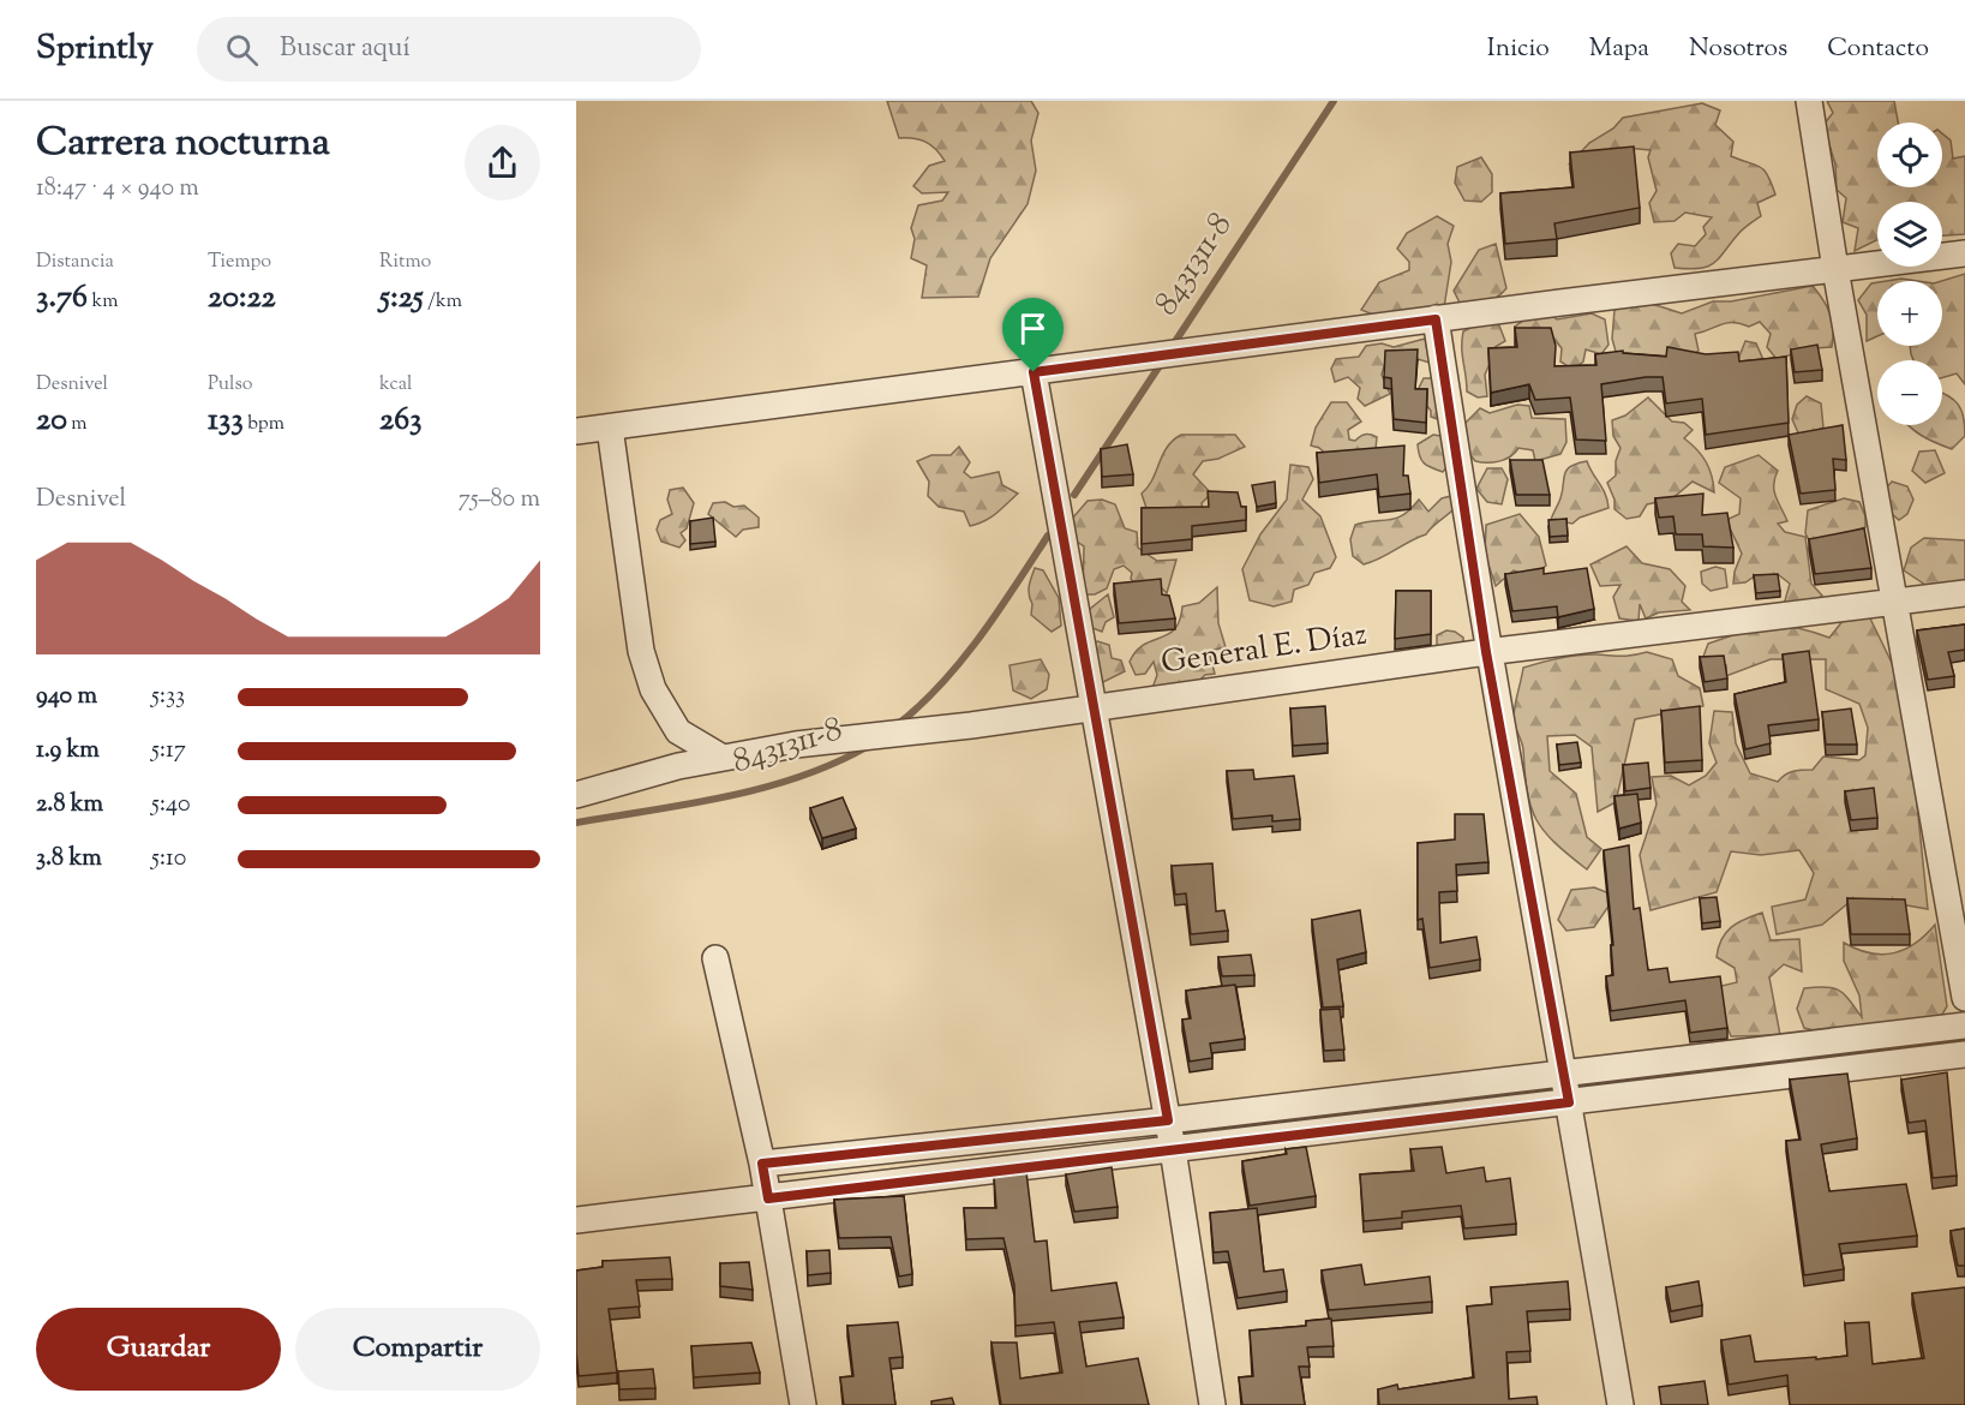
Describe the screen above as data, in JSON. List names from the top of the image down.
{
  "streets": {
    "street": ["General E. Díaz"]
  },
  "water": ["8431311-8"],
  "page": {
    "header": "Sprintly",
    "search": "Buscar aquí",
    "nav": [
      "Inicio",
      "Mapa",
      "Nosotros",
      "Contacto"
    ],
    "heading": ["Carrera nocturna", "18:47 · 4 × 940 m"],
    "map_buttons": ["+", "−"],
    "stats": [
      ["Distancia", "3.76 km"],
      ["Tiempo", "20:22"],
      ["Ritmo", "5:25 /km"],
      ["Desnivel", "20 m"],
      ["Pulso", "133 bpm"],
      ["kcal", "263"]
    ],
    "chart": ["Desnivel", "75–80 m"],
    "list": [
      {
        "name": "940 m",
        "note": "5:33"
      },
      {
        "name": "1.9 km",
        "note": "5:17"
      },
      {
        "name": "2.8 km",
        "note": "5:40"
      },
      {
        "name": "3.8 km",
        "note": "5:10"
      }
    ],
    "buttons": ["Guardar", "Compartir"]
  }
}
